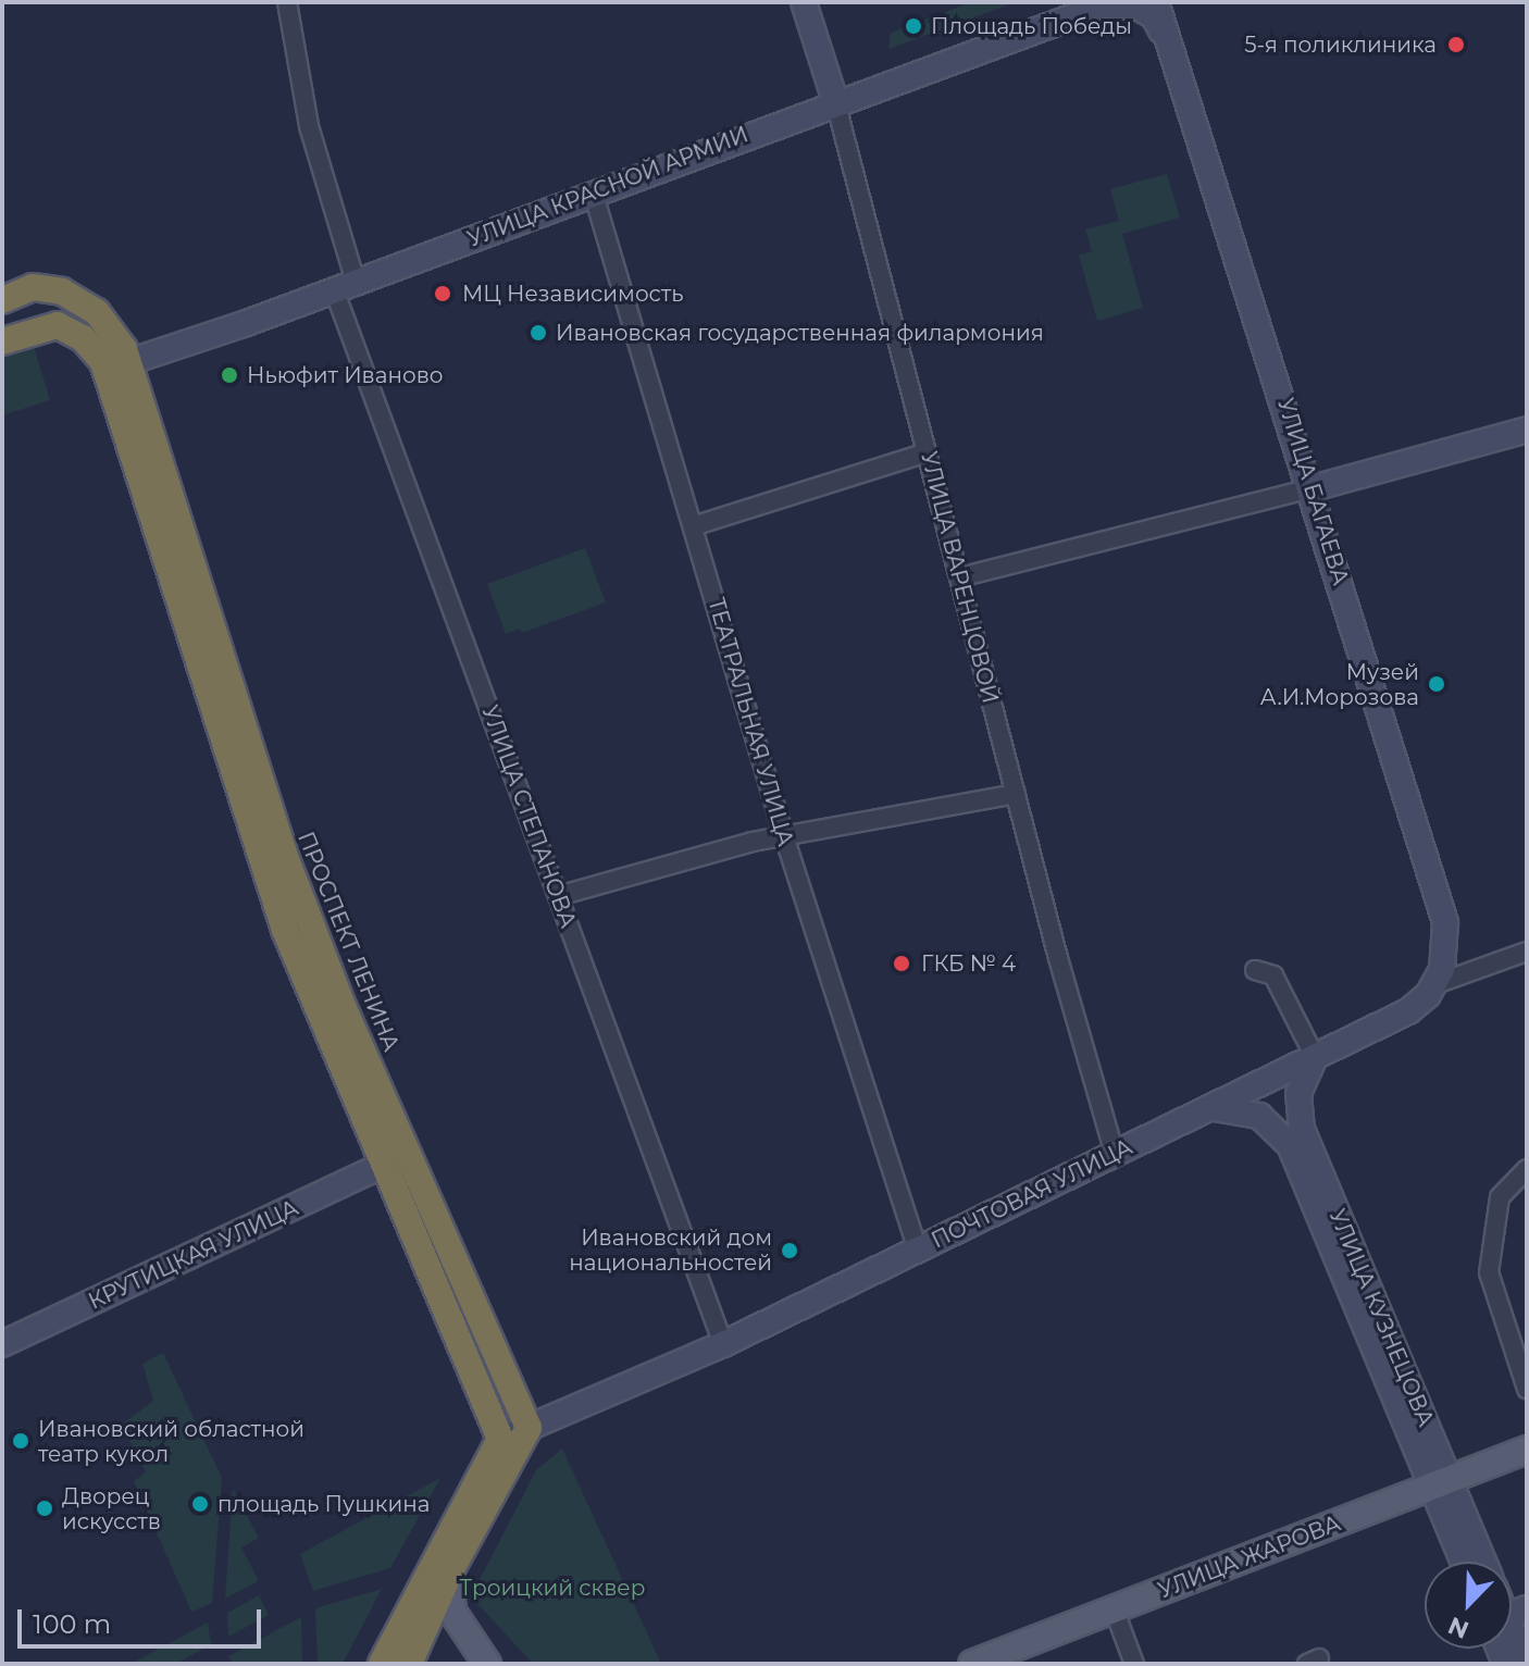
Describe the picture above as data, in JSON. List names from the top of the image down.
{
  "streets": {
    "highway": ["ПРОСПЕКТ ЛЕНИНА"],
    "main road": [
      "УЛИЦА КРАСНОЙ АРМИИ",
      "УЛИЦА БАГАЕВА",
      "УЛИЦА ВАРЕНЦОВОЙ",
      "ПОЧТОВАЯ УЛИЦА",
      "КРУТИЦКАЯ УЛИЦА",
      "УЛИЦА КУЗНЕЦОВА",
      "УЛИЦА ЖАРОВА"
    ],
    "street": ["ТЕАТРАЛЬНАЯ УЛИЦА", "УЛИЦА СТЕПАНОВА"]
  },
  "crossings": [
    ["УЛИЦА КРАСНОЙ АРМИИ", "УЛИЦА БАГАЕВА"],
    ["УЛИЦА КРАСНОЙ АРМИИ", "УЛИЦА ВАРЕНЦОВОЙ"],
    ["УЛИЦА КРАСНОЙ АРМИИ", "ТЕАТРАЛЬНАЯ УЛИЦА"],
    ["УЛИЦА КРАСНОЙ АРМИИ", "УЛИЦА СТЕПАНОВА"],
    ["УЛИЦА КРАСНОЙ АРМИИ", "ПРОСПЕКТ ЛЕНИНА"],
    ["УЛИЦА БАГАЕВА", "ПОЧТОВАЯ УЛИЦА"],
    ["УЛИЦА ВАРЕНЦОВОЙ", "ПОЧТОВАЯ УЛИЦА"],
    ["ТЕАТРАЛЬНАЯ УЛИЦА", "ПОЧТОВАЯ УЛИЦА"],
    ["УЛИЦА СТЕПАНОВА", "ПОЧТОВАЯ УЛИЦА"],
    ["ПРОСПЕКТ ЛЕНИНА", "ПОЧТОВАЯ УЛИЦА"],
    ["ПРОСПЕКТ ЛЕНИНА", "КРУТИЦКАЯ УЛИЦА"],
    ["ПОЧТОВАЯ УЛИЦА", "УЛИЦА КУЗНЕЦОВА"],
    ["УЛИЦА КУЗНЕЦОВА", "УЛИЦА ЖАРОВА"]
  ],
  "parks": ["Троицкий сквер"],
  "places": [
    "Площадь Победы",
    "5-я поликлиника",
    "МЦ Независимость",
    "Ивановская государственная филармония",
    "Ньюфит Иваново",
    "Музей А.И.Морозова",
    "ГКБ № 4",
    "Ивановский дом национальностей",
    "Ивановский областной театр кукол",
    "площадь Пушкина",
    "Дворец искусств"
  ],
  "scale_bar": "100 m",
  "north": "bottom left"
}
